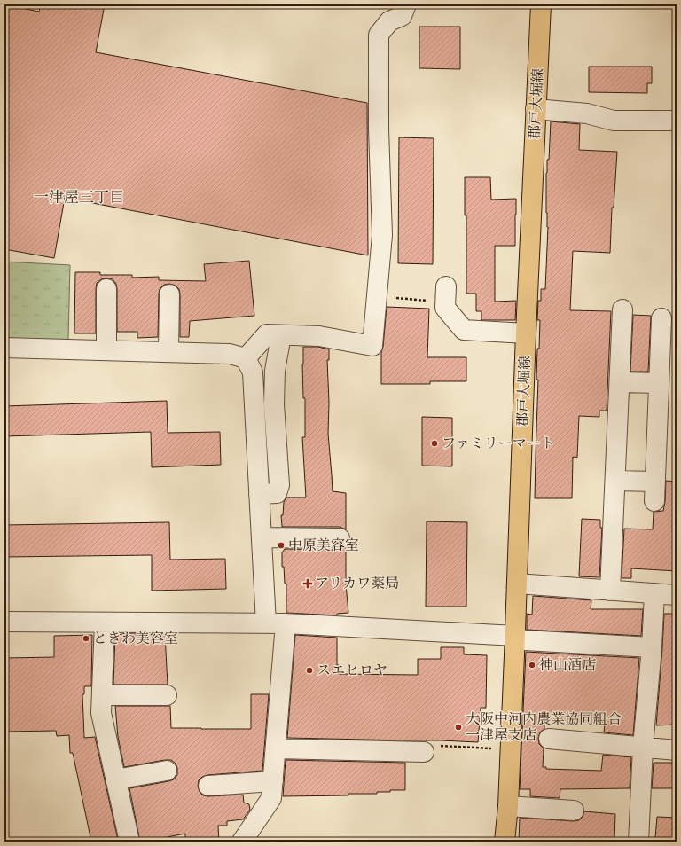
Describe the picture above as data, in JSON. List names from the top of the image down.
{
  "streets": {
    "main road": ["郡戸大堀線"]
  },
  "districts": ["一津屋三丁目"],
  "places": {
    "other": [
      "ファミリーマート",
      "中原美容室",
      "ときわ美容室",
      "神山酒店",
      "スエヒロヤ",
      "大阪中河内農業協同組合 一津屋支店"
    ],
    "health": ["アリカワ薬局"]
  }
}
